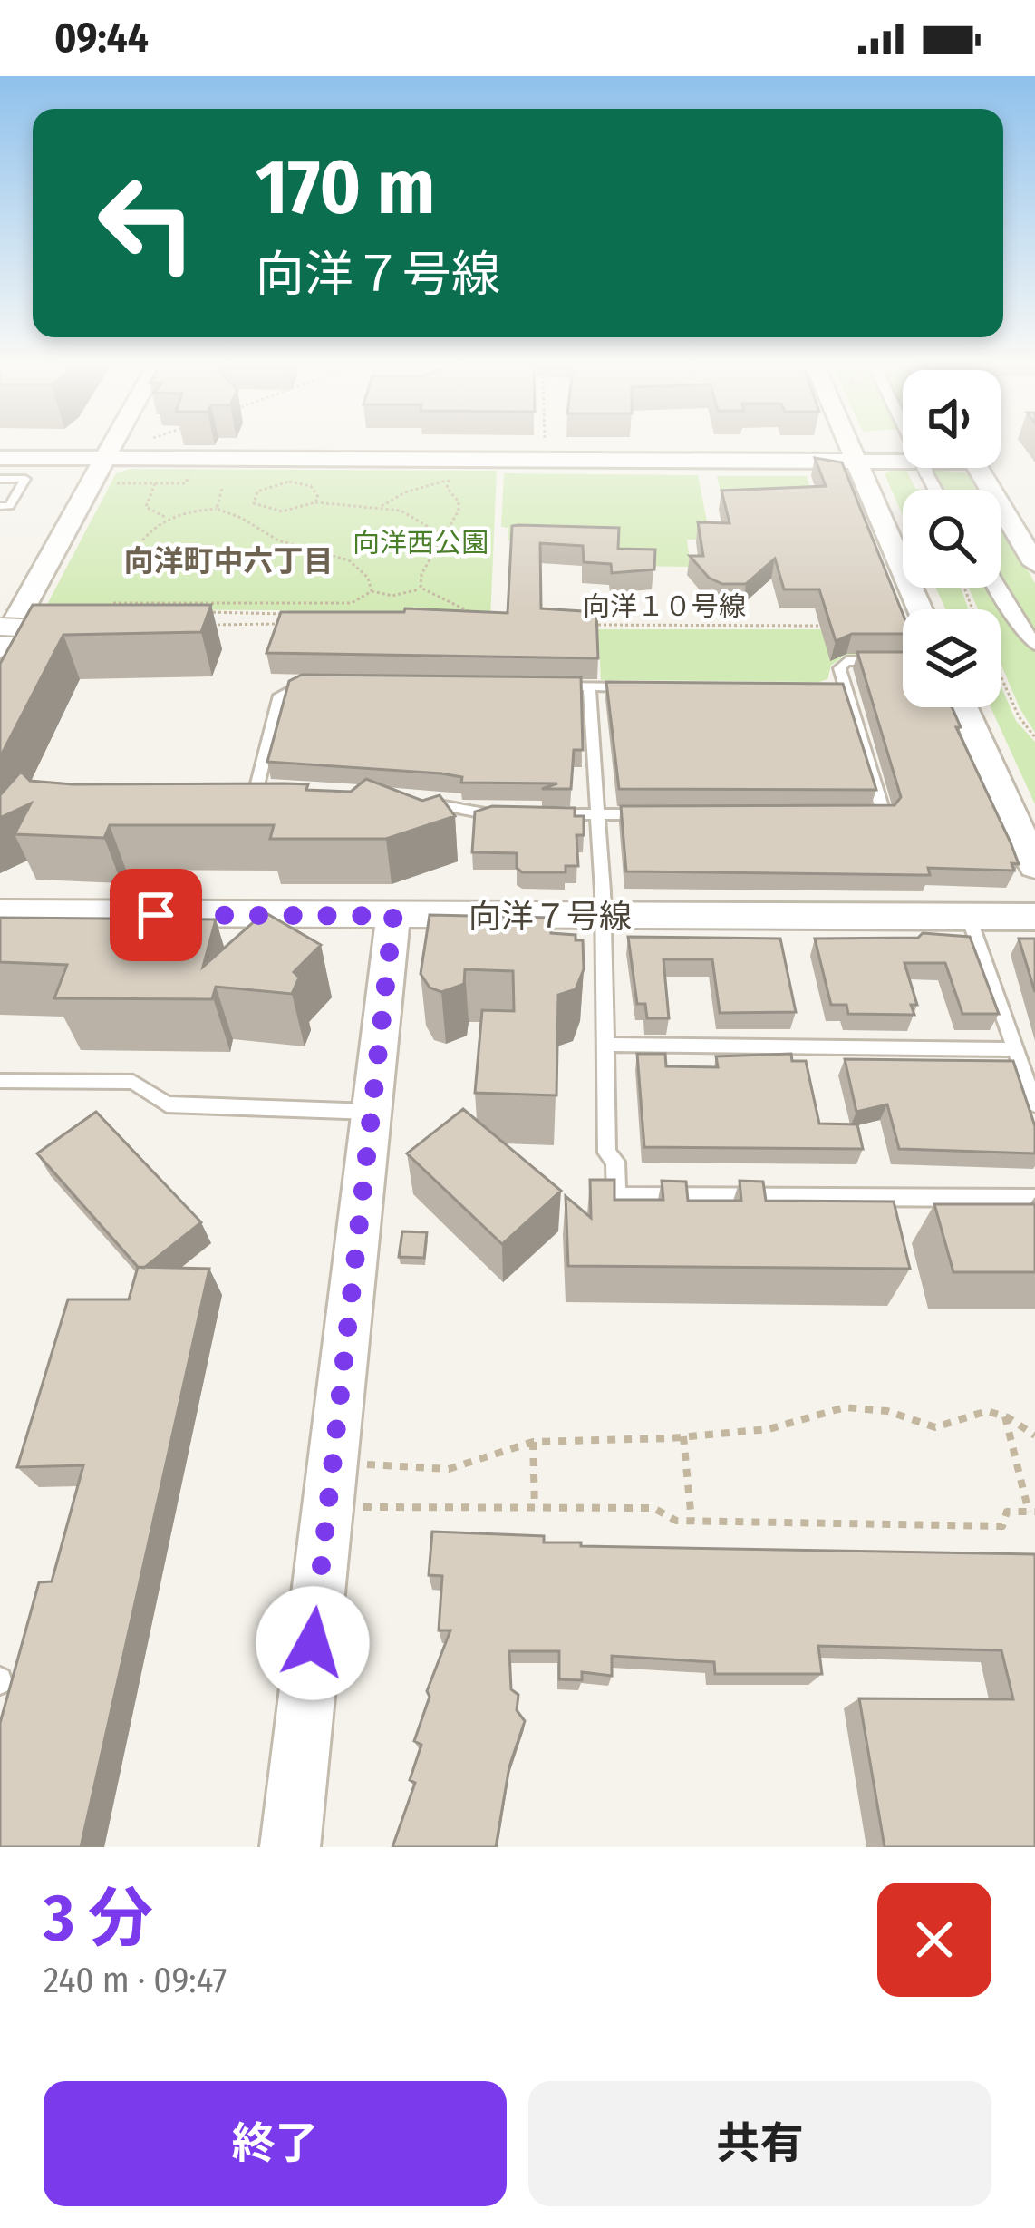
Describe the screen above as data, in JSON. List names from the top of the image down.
{
  "streets": {
    "street": ["向洋７号線"],
    "path": ["向洋１０号線"]
  },
  "districts": ["向洋町中六丁目"],
  "parks": ["向洋西公園"],
  "page": {
    "status": "09:44",
    "turn": ["170 m", "向洋７号線"],
    "heading": ["3 分", "240 m · 09:47"],
    "buttons": ["終了", "共有"]
  }
}
